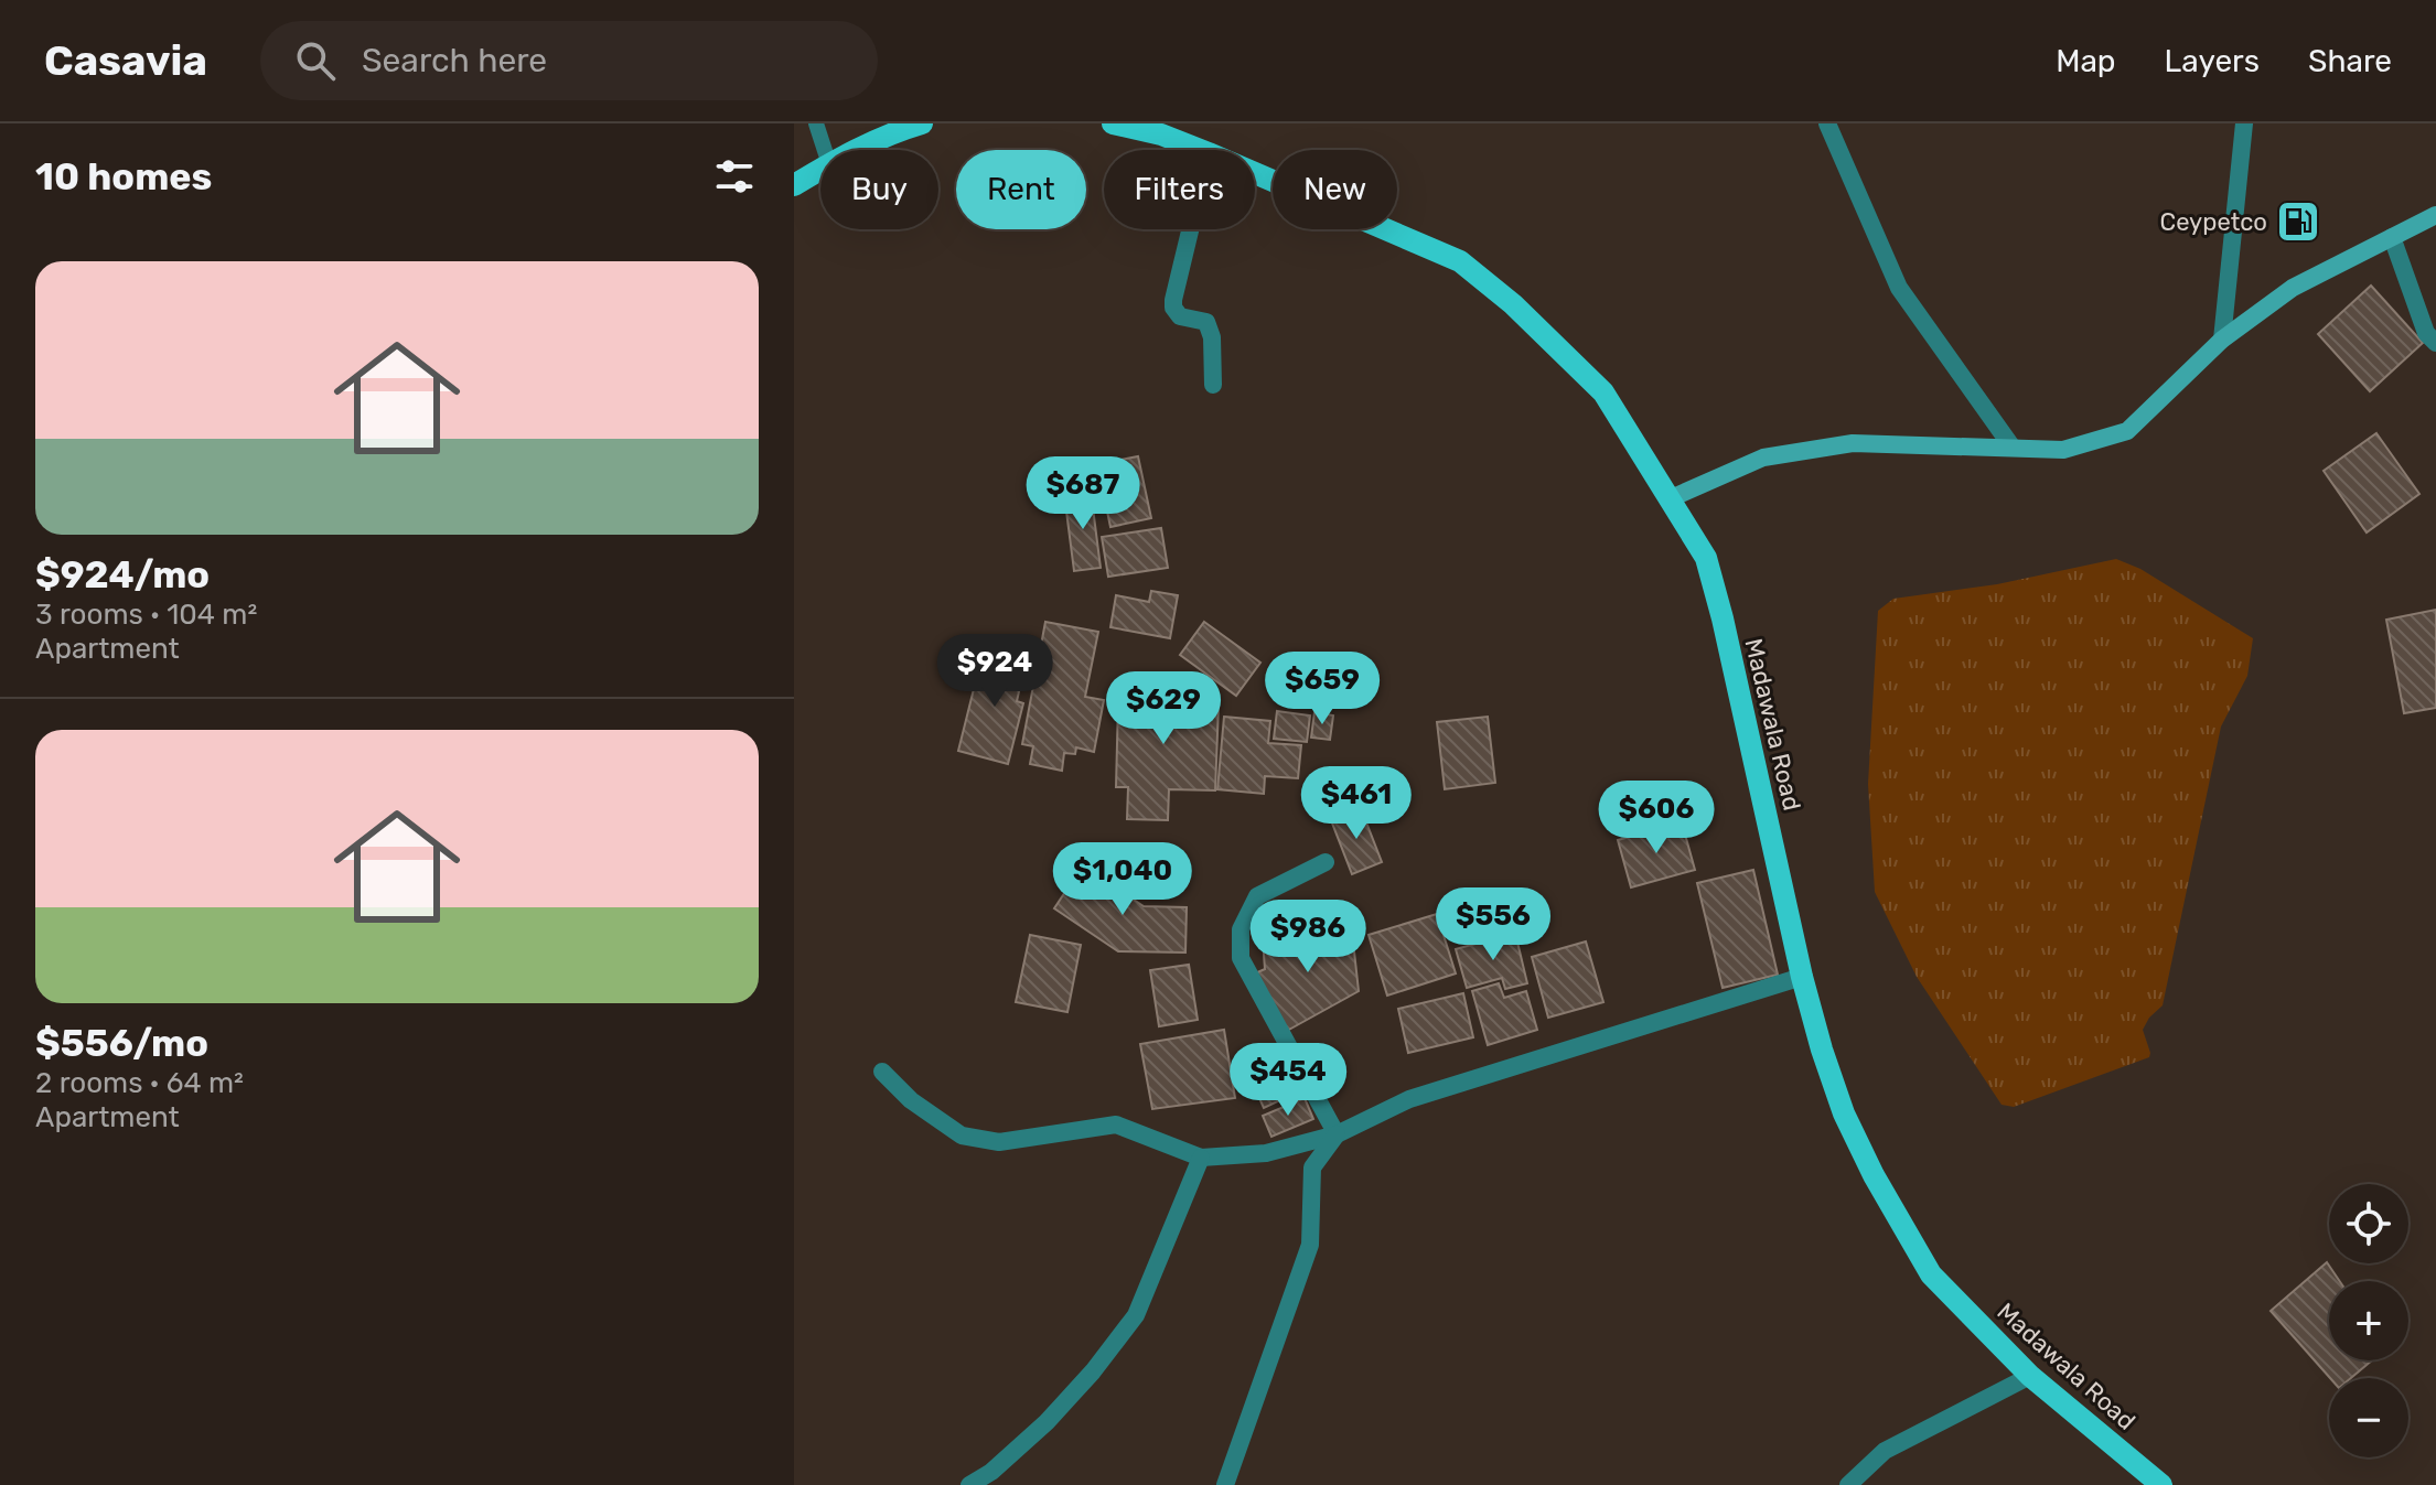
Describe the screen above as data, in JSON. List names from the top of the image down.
{
  "streets": {
    "main road": ["Madawala Road"]
  },
  "places": {
    "fuel station": ["Ceypetco"]
  },
  "page": {
    "header": "Casavia",
    "search": "Search here",
    "nav": ["Map", "Layers", "Share"],
    "heading": "10 homes",
    "chip": [
      "Buy",
      "Rent",
      "Filters",
      "New"
    ],
    "list": [
      {
        "name": "$924/mo",
        "note": "3 rooms · 104 m² · Apartment"
      },
      {
        "name": "$556/mo",
        "note": "2 rooms · 64 m² · Apartment"
      }
    ],
    "price": [
      "$687",
      "$924",
      "$659",
      "$629",
      "$461",
      "$606",
      "$1,040",
      "$556",
      "$986",
      "$454"
    ],
    "map_buttons": ["+", "−"]
  }
}
